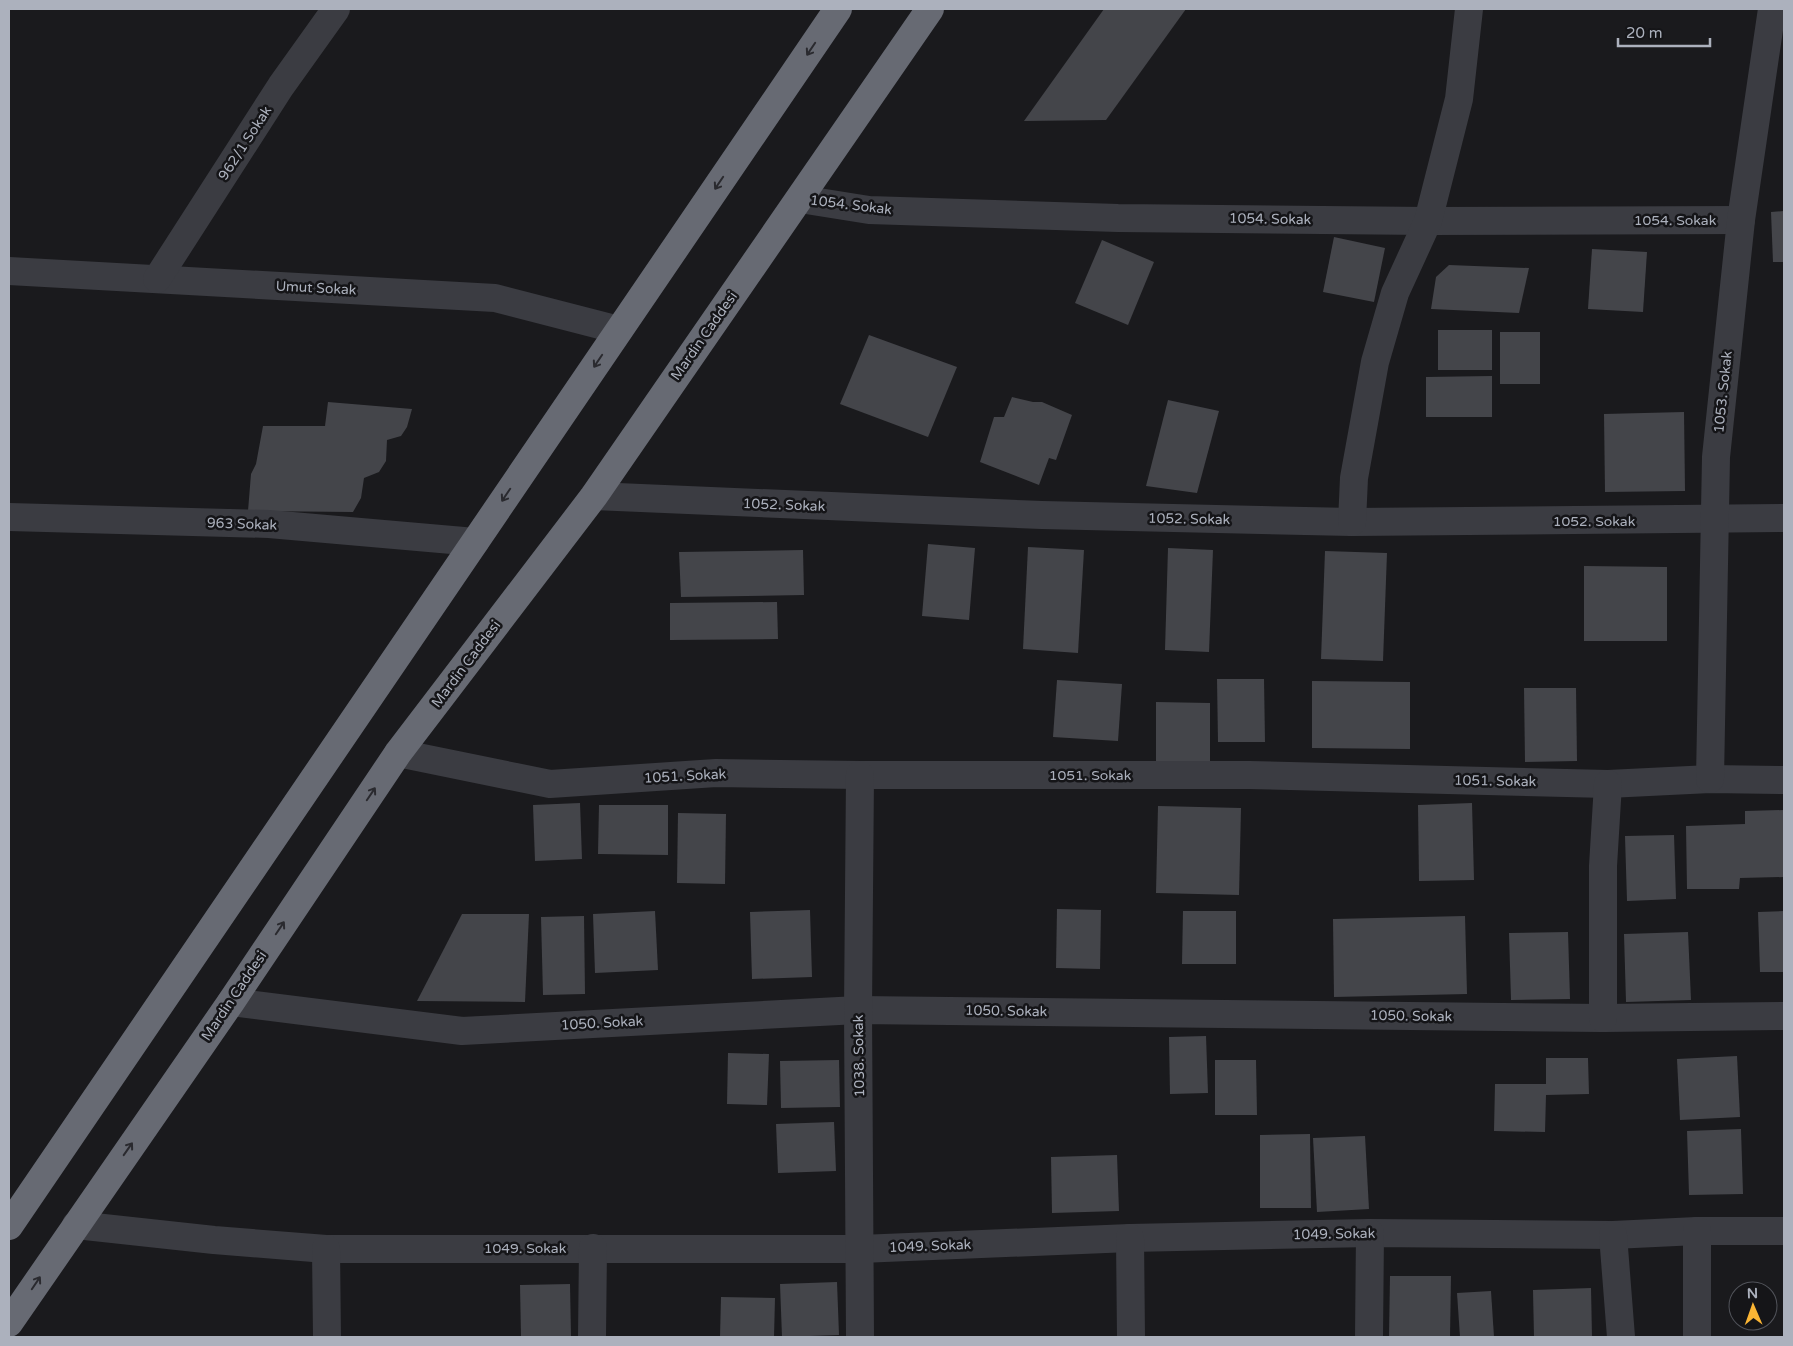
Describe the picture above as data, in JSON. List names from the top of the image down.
{
  "streets": {
    "highway": ["Mardin Caddesi"],
    "street": [
      "962/1 Sokak",
      "1054. Sokak",
      "Umut Sokak",
      "1053. Sokak",
      "1052. Sokak",
      "963 Sokak",
      "1051. Sokak",
      "1050. Sokak",
      "1038. Sokak",
      "1049. Sokak"
    ]
  },
  "crossings": [
    ["962/1 Sokak", "Umut Sokak"],
    ["1054. Sokak", "Mardin Caddesi"],
    ["1054. Sokak", "1053. Sokak"],
    ["Mardin Caddesi", "1052. Sokak"],
    ["Mardin Caddesi", "1051. Sokak"],
    ["Mardin Caddesi", "1050. Sokak"],
    ["Mardin Caddesi", "1049. Sokak"],
    ["1053. Sokak", "1052. Sokak"],
    ["1053. Sokak", "1051. Sokak"],
    ["1051. Sokak", "1038. Sokak"],
    ["1050. Sokak", "1038. Sokak"],
    ["1038. Sokak", "1049. Sokak"]
  ],
  "scale_bar": "20 m",
  "north": "top"
}
